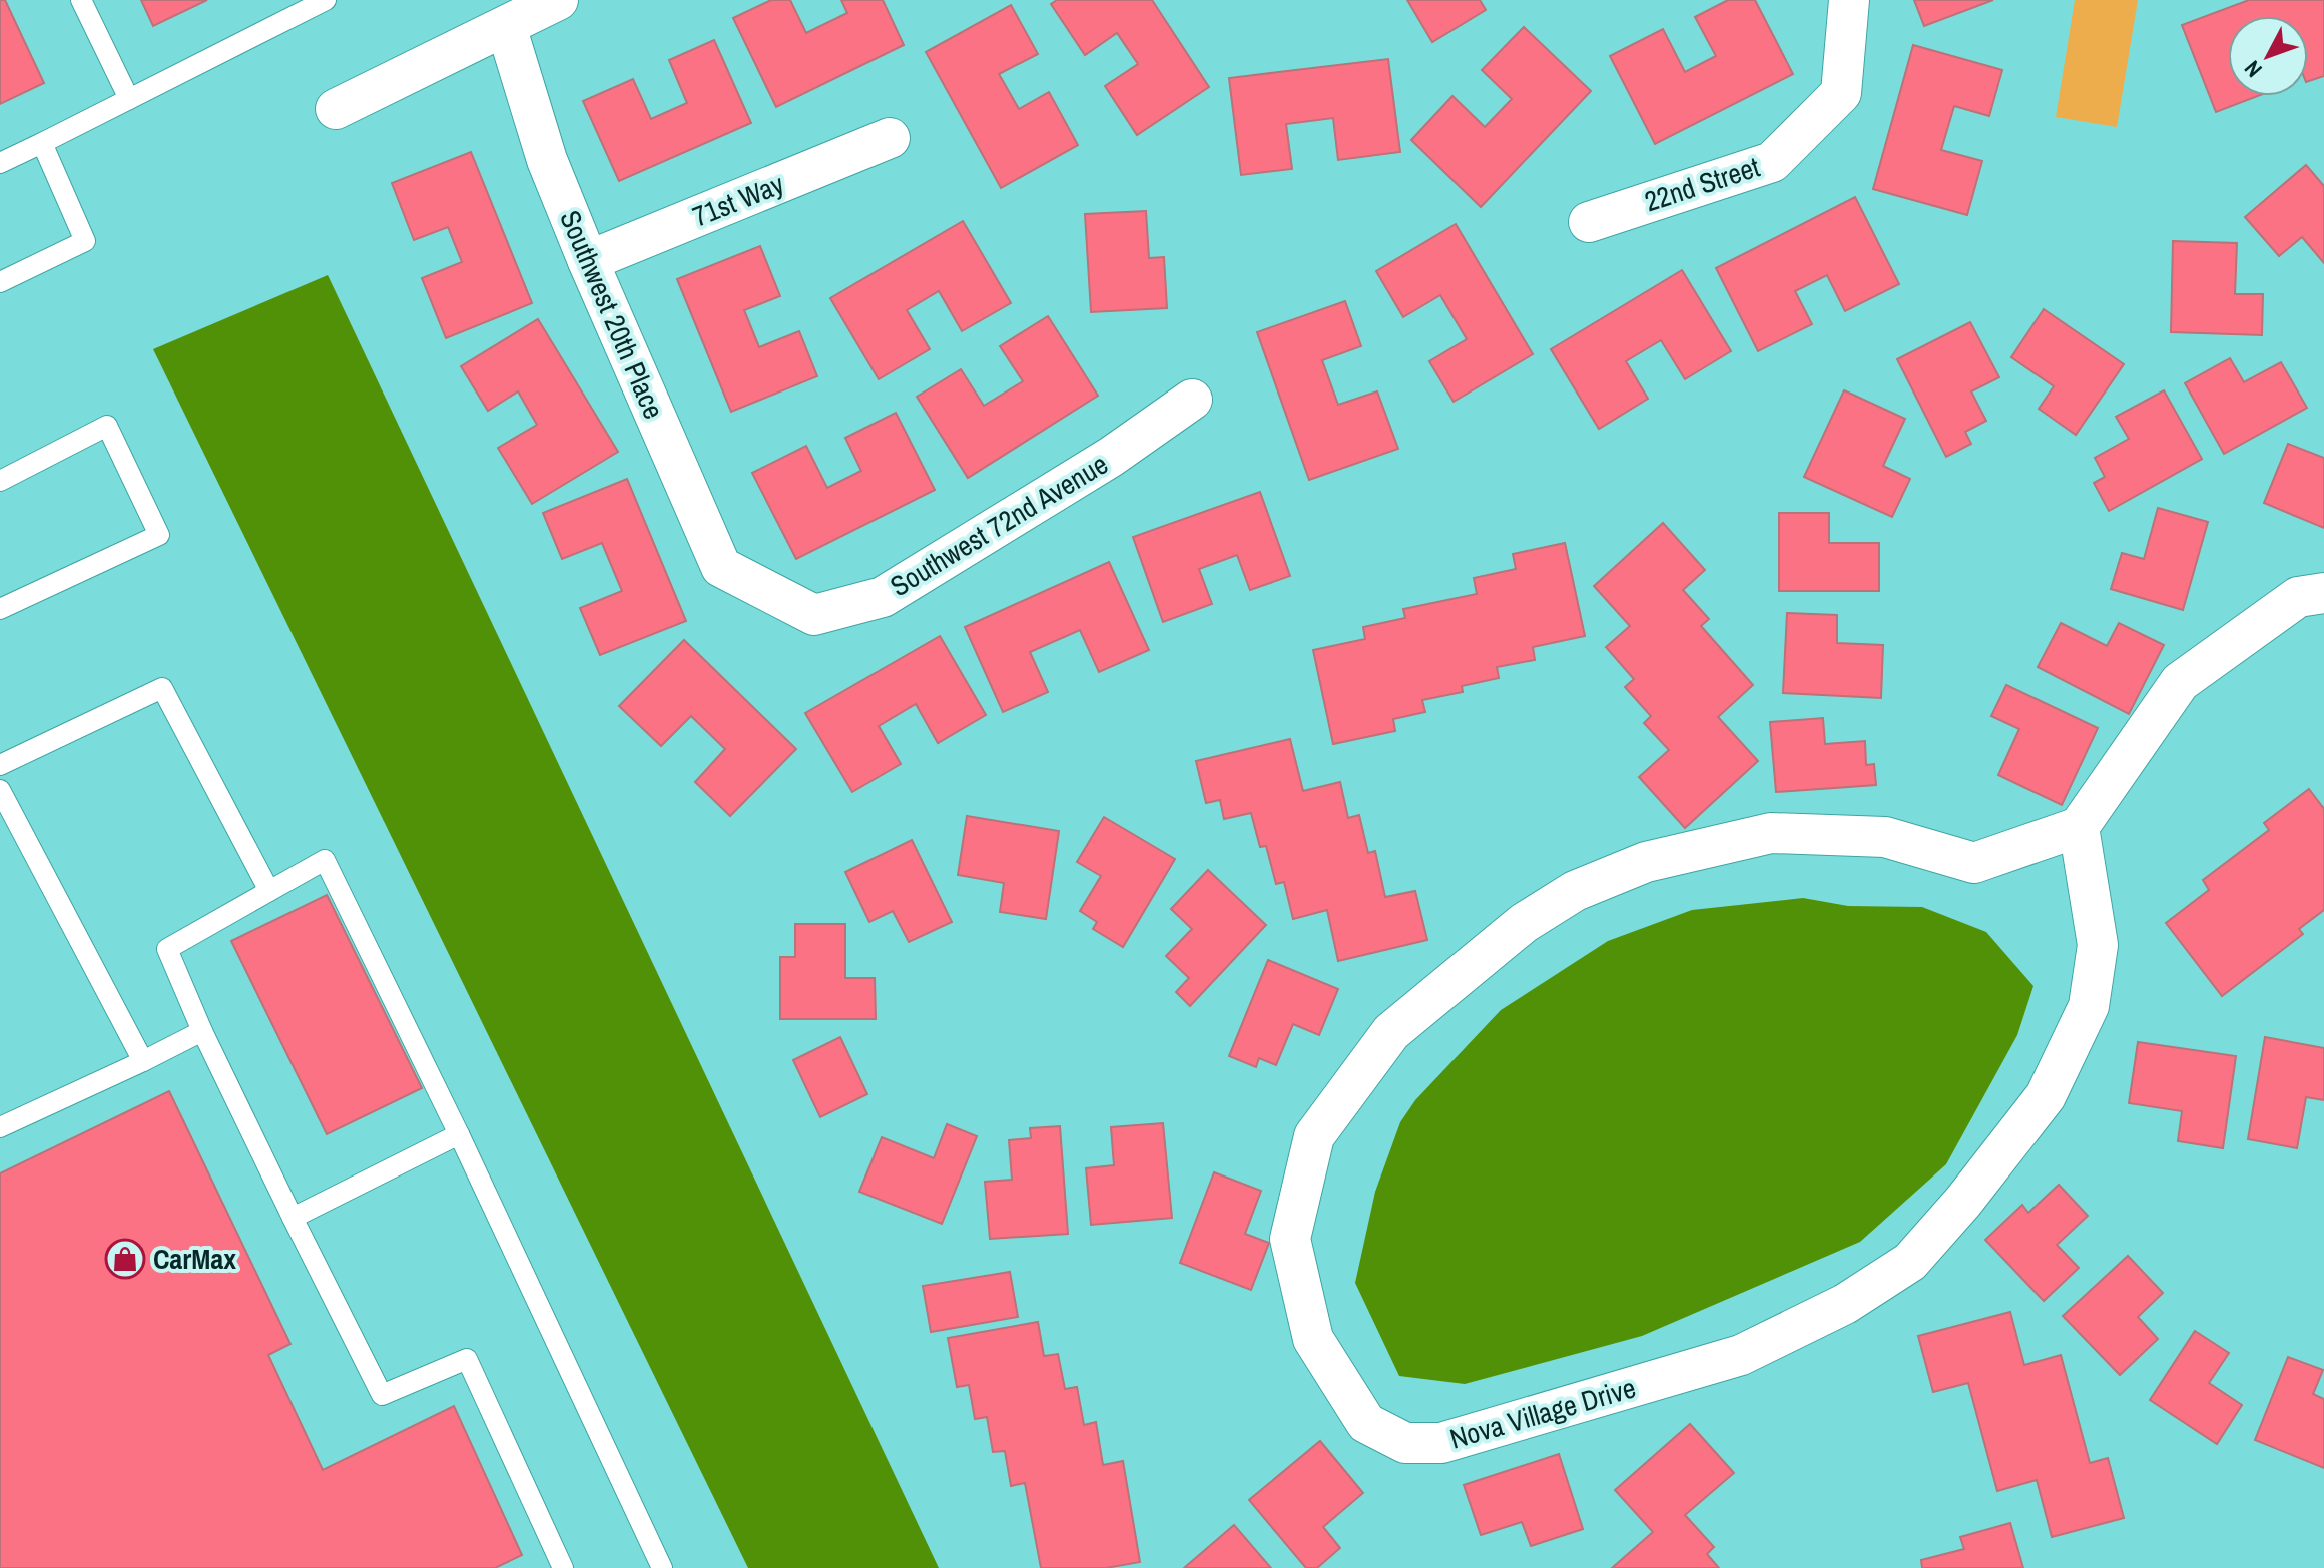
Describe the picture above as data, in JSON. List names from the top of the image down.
{
  "streets": {
    "street": [
      "22nd Street",
      "71st Way",
      "Southwest 20th Place",
      "Southwest 72nd Avenue",
      "Nova Village Drive"
    ]
  },
  "crossings": [
    ["71st Way", "Southwest 20th Place"],
    ["Southwest 20th Place", "Southwest 72nd Avenue"]
  ],
  "places": {
    "shop": ["CarMax"]
  },
  "north": "bottom left"
}
